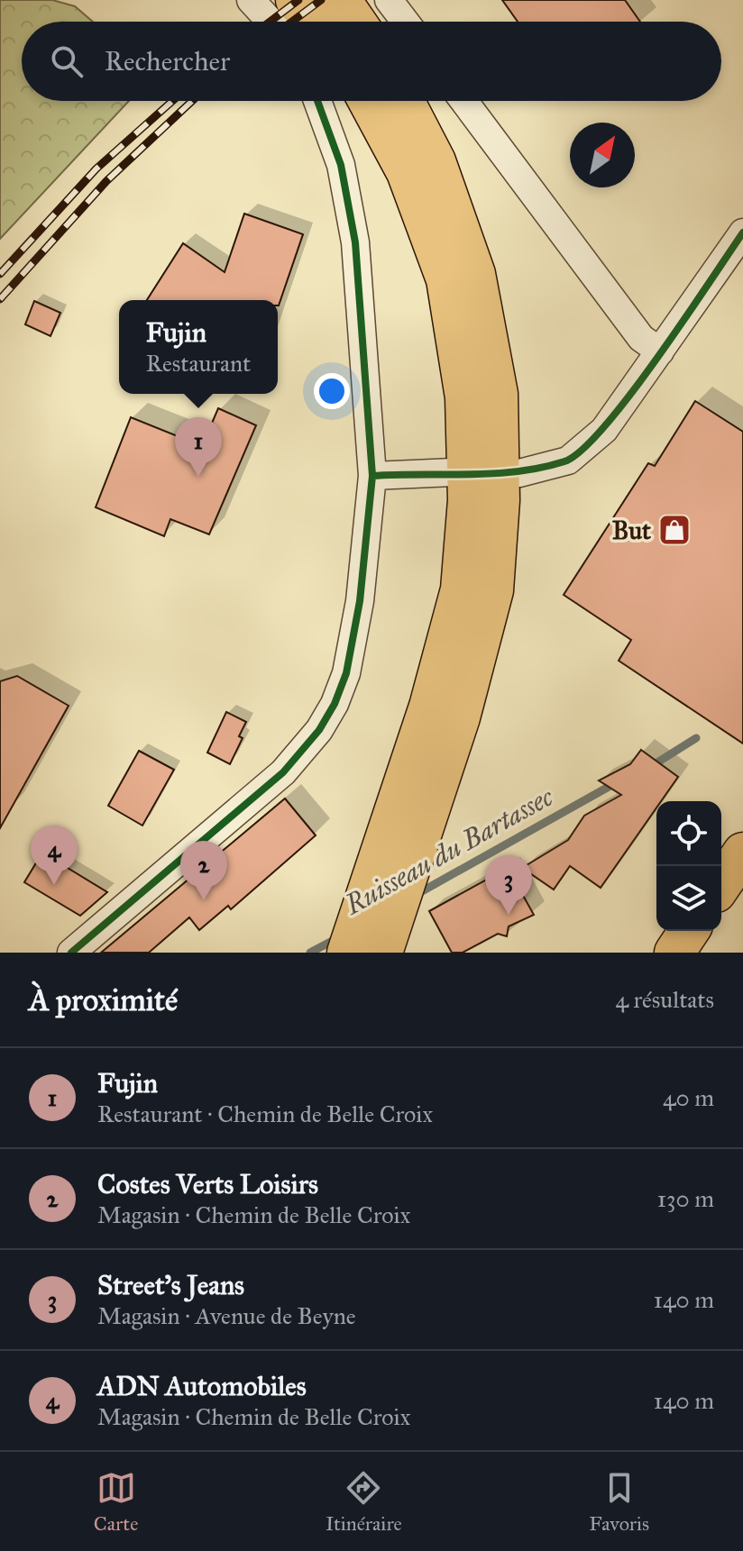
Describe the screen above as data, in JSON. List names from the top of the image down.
{
  "water": ["Ruisseau du Bartassec"],
  "places": {
    "shop": ["But"]
  },
  "north": "top right",
  "page": {
    "search": "Rechercher",
    "popup": ["Fujin", "Restaurant"],
    "pins": [
      "1",
      "4",
      "2",
      "3"
    ],
    "heading": ["À proximité", "4 résultats"],
    "list": [
      {
        "mark": "1",
        "name": "Fujin",
        "note": "Restaurant · Chemin de Belle Croix",
        "value": "40 m"
      },
      {
        "mark": "2",
        "name": "Costes Verts Loisirs",
        "note": "Magasin · Chemin de Belle Croix",
        "value": "130 m"
      },
      {
        "mark": "3",
        "name": "Street's Jeans",
        "note": "Magasin · Avenue de Beyne",
        "value": "140 m"
      },
      {
        "mark": "4",
        "name": "ADN Automobiles",
        "note": "Magasin · Chemin de Belle Croix",
        "value": "140 m"
      }
    ],
    "nav": ["Carte", "Itinéraire", "Favoris"]
  }
}
